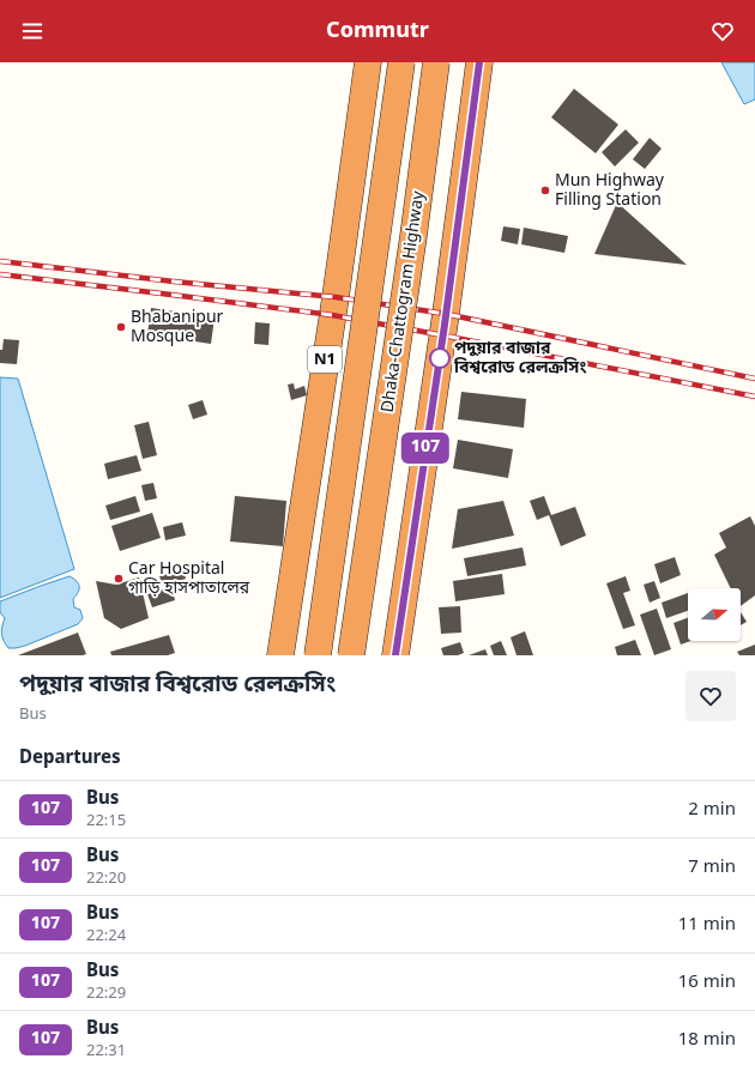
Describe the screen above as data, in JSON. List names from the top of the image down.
{
  "streets": {
    "highway": ["Dhaka-Chattogram Highway", "N1"]
  },
  "places": [
    "Mun Highway Filling Station",
    "Bhabanipur Mosque",
    "পদুয়ার বাজার বিশ্বরোড রেলক্রসিং",
    "Car Hospital গাড়ি হাসপাতালের"
  ],
  "lines": ["bus line 107"],
  "north": "right",
  "page": {
    "header": "Commutr",
    "on_map": "107",
    "heading": [
      ["পদুয়ার বাজার বিশ্বরোড রেলক্রসিং", "Bus"],
      "Departures"
    ],
    "list": [
      {
        "mark": "107",
        "name": "Bus",
        "note": "22:15",
        "value": "2 min"
      },
      {
        "mark": "107",
        "name": "Bus",
        "note": "22:20",
        "value": "7 min"
      },
      {
        "mark": "107",
        "name": "Bus",
        "note": "22:24",
        "value": "11 min"
      },
      {
        "mark": "107",
        "name": "Bus",
        "note": "22:29",
        "value": "16 min"
      },
      {
        "mark": "107",
        "name": "Bus",
        "note": "22:31",
        "value": "18 min"
      }
    ]
  }
}
